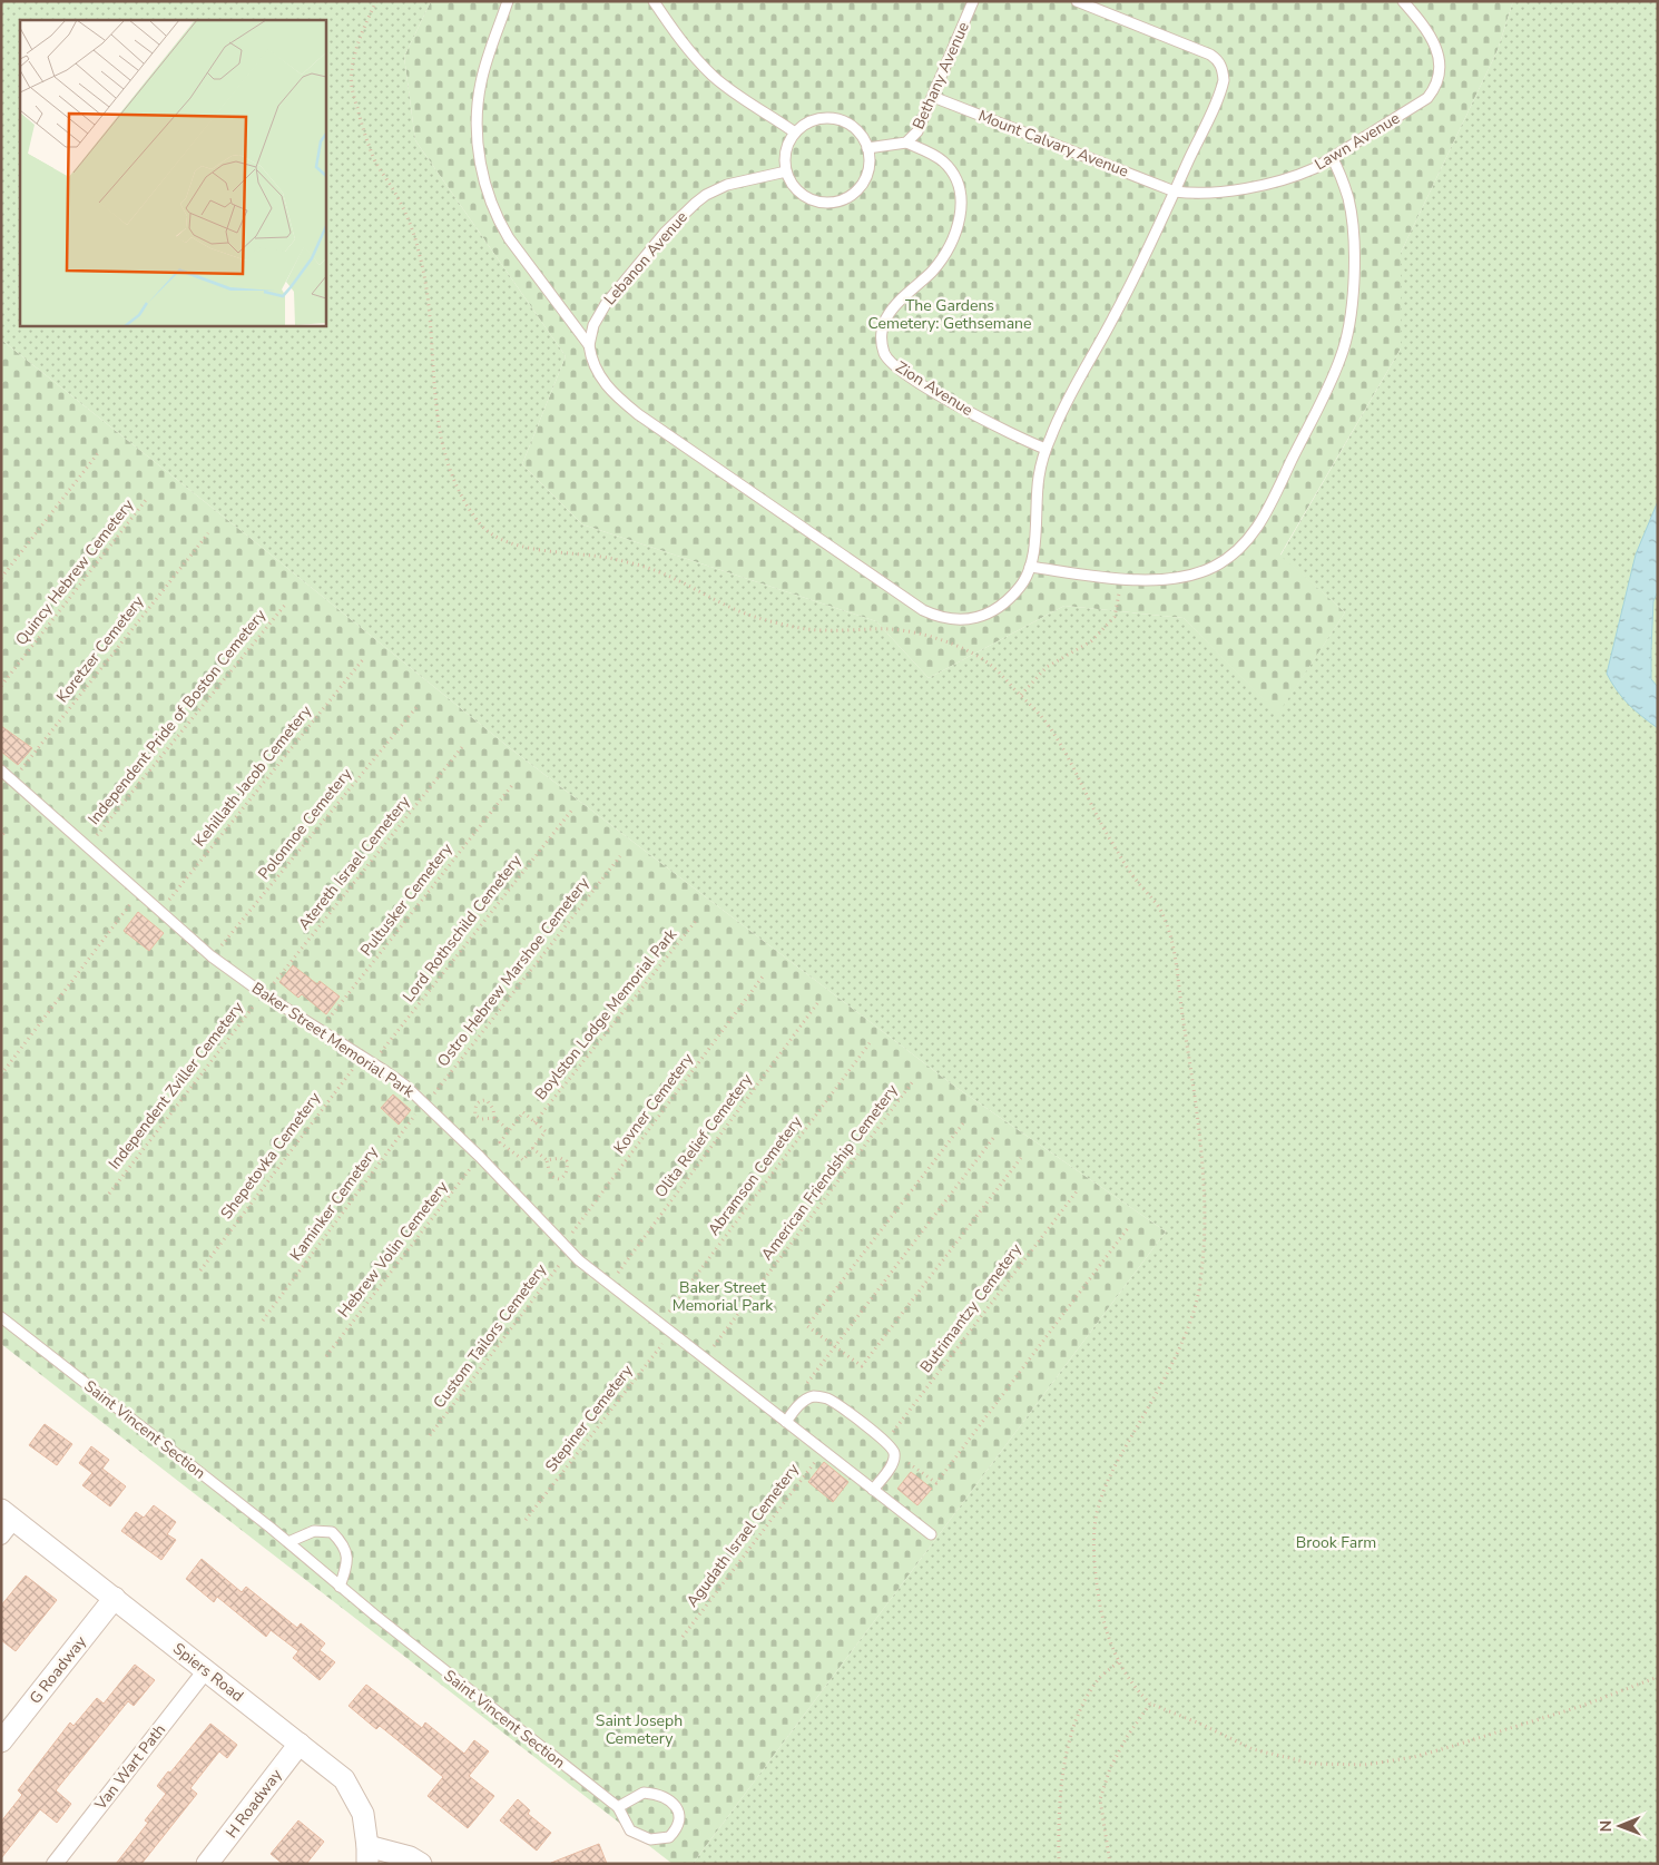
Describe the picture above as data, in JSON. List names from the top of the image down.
{
  "streets": {
    "street": [
      "G Roadway",
      "Spiers Road",
      "Van Wart Path",
      "H Roadway"
    ],
    "lane": [
      "Bethany Avenue",
      "Lawn Avenue",
      "Mount Calvary Avenue",
      "Lebanon Avenue",
      "Zion Avenue",
      "Baker Street Memorial Park",
      "Saint Vincent Section"
    ],
    "path": [
      "Quincy Hebrew Cemetery",
      "Koretzer Cemetery",
      "Independent Pride of Boston Cemetery",
      "Kehillath Jacob Cemetery",
      "Polonnoe Cemetery",
      "Atereth Israel Cemetery",
      "Pultusker Cemetery",
      "Lord Rothschild Cemetery",
      "Ostro Hebrew Marshoe Cemetery",
      "Boylston Lodge Memorial Park",
      "Independent Zviller Cemetery",
      "Kovner Cemetery",
      "Olita Relief Cemetery",
      "Shepetovka Cemetery",
      "American Friendship Cemetery",
      "Abramson Cemetery",
      "Kaminker Cemetery",
      "Hebrew Volin Cemetery",
      "Butrimantzy Cemetery",
      "Custom Tailors Cemetery",
      "Stepiner Cemetery",
      "Agudath Israel Cemetery"
    ]
  },
  "crossings": [
    ["Bethany Avenue", "Mount Calvary Avenue"],
    ["Bethany Avenue", "Lebanon Avenue"],
    ["Bethany Avenue", "Zion Avenue"],
    ["Lawn Avenue", "Mount Calvary Avenue"],
    ["Koretzer Cemetery", "Baker Street Memorial Park"],
    ["Independent Pride of Boston Cemetery", "Baker Street Memorial Park"],
    ["Kehillath Jacob Cemetery", "Baker Street Memorial Park"],
    ["Polonnoe Cemetery", "Baker Street Memorial Park"],
    ["Atereth Israel Cemetery", "Baker Street Memorial Park"],
    ["Atereth Israel Cemetery", "Independent Zviller Cemetery"],
    ["Pultusker Cemetery", "Baker Street Memorial Park"],
    ["Lord Rothschild Cemetery", "Baker Street Memorial Park"],
    ["Ostro Hebrew Marshoe Cemetery", "Baker Street Memorial Park"],
    ["Ostro Hebrew Marshoe Cemetery", "Kaminker Cemetery"],
    ["Baker Street Memorial Park", "Independent Zviller Cemetery"],
    ["Baker Street Memorial Park", "Kovner Cemetery"],
    ["Baker Street Memorial Park", "Olita Relief Cemetery"],
    ["Baker Street Memorial Park", "Shepetovka Cemetery"],
    ["Baker Street Memorial Park", "American Friendship Cemetery"],
    ["Baker Street Memorial Park", "Abramson Cemetery"],
    ["Baker Street Memorial Park", "Kaminker Cemetery"],
    ["Baker Street Memorial Park", "Hebrew Volin Cemetery"],
    ["Baker Street Memorial Park", "Custom Tailors Cemetery"],
    ["Baker Street Memorial Park", "Stepiner Cemetery"],
    ["Baker Street Memorial Park", "Agudath Israel Cemetery"],
    ["Kovner Cemetery", "Custom Tailors Cemetery"],
    ["G Roadway", "Spiers Road"],
    ["Spiers Road", "Van Wart Path"],
    ["Spiers Road", "H Roadway"]
  ],
  "parks": [
    "The Gardens Cemetery: Gethsemane",
    "Baker Street Memorial Park",
    "Brook Farm",
    "Saint Joseph Cemetery"
  ],
  "north": "left"
}
